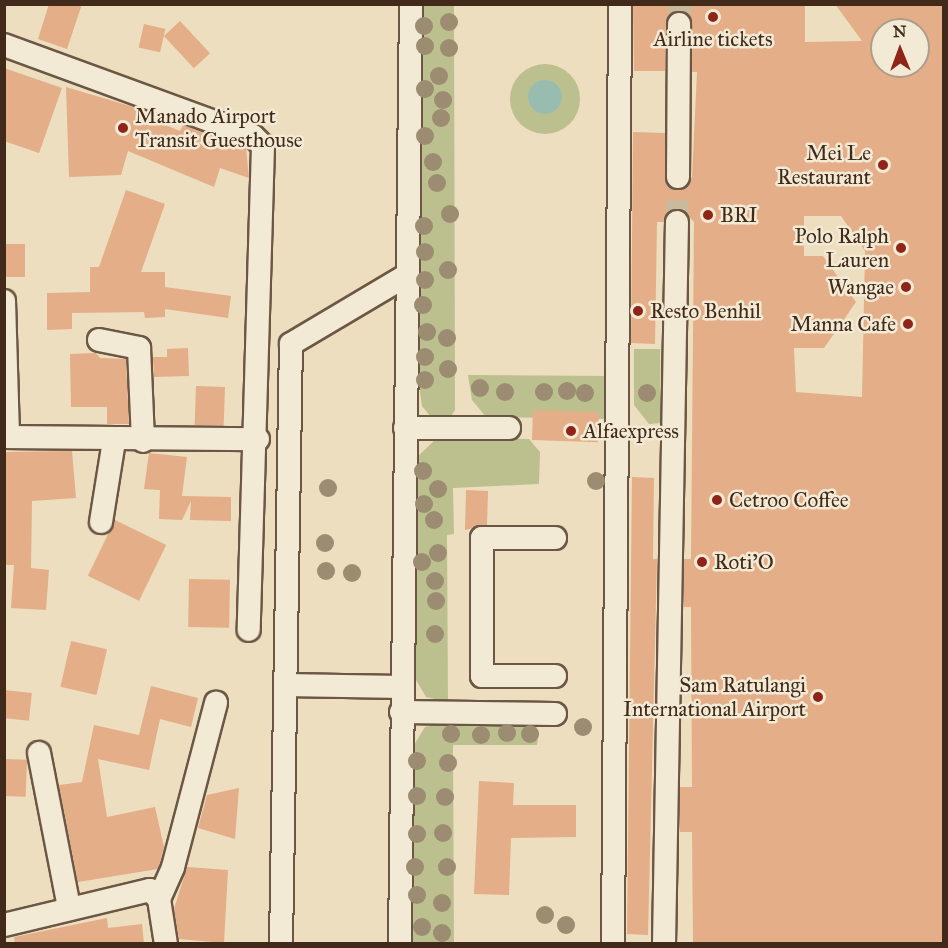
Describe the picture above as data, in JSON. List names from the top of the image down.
{
  "places": [
    "Airline tickets",
    "Manado Airport Transit Guesthouse",
    "Mei Le Restaurant",
    "BRI",
    "Polo Ralph Lauren",
    "Wangae",
    "Resto Benhil",
    "Manna Cafe",
    "Alfaexpress",
    "Cetroo Coffee",
    "Roti'O",
    "Sam Ratulangi International Airport"
  ],
  "north": "top"
}
